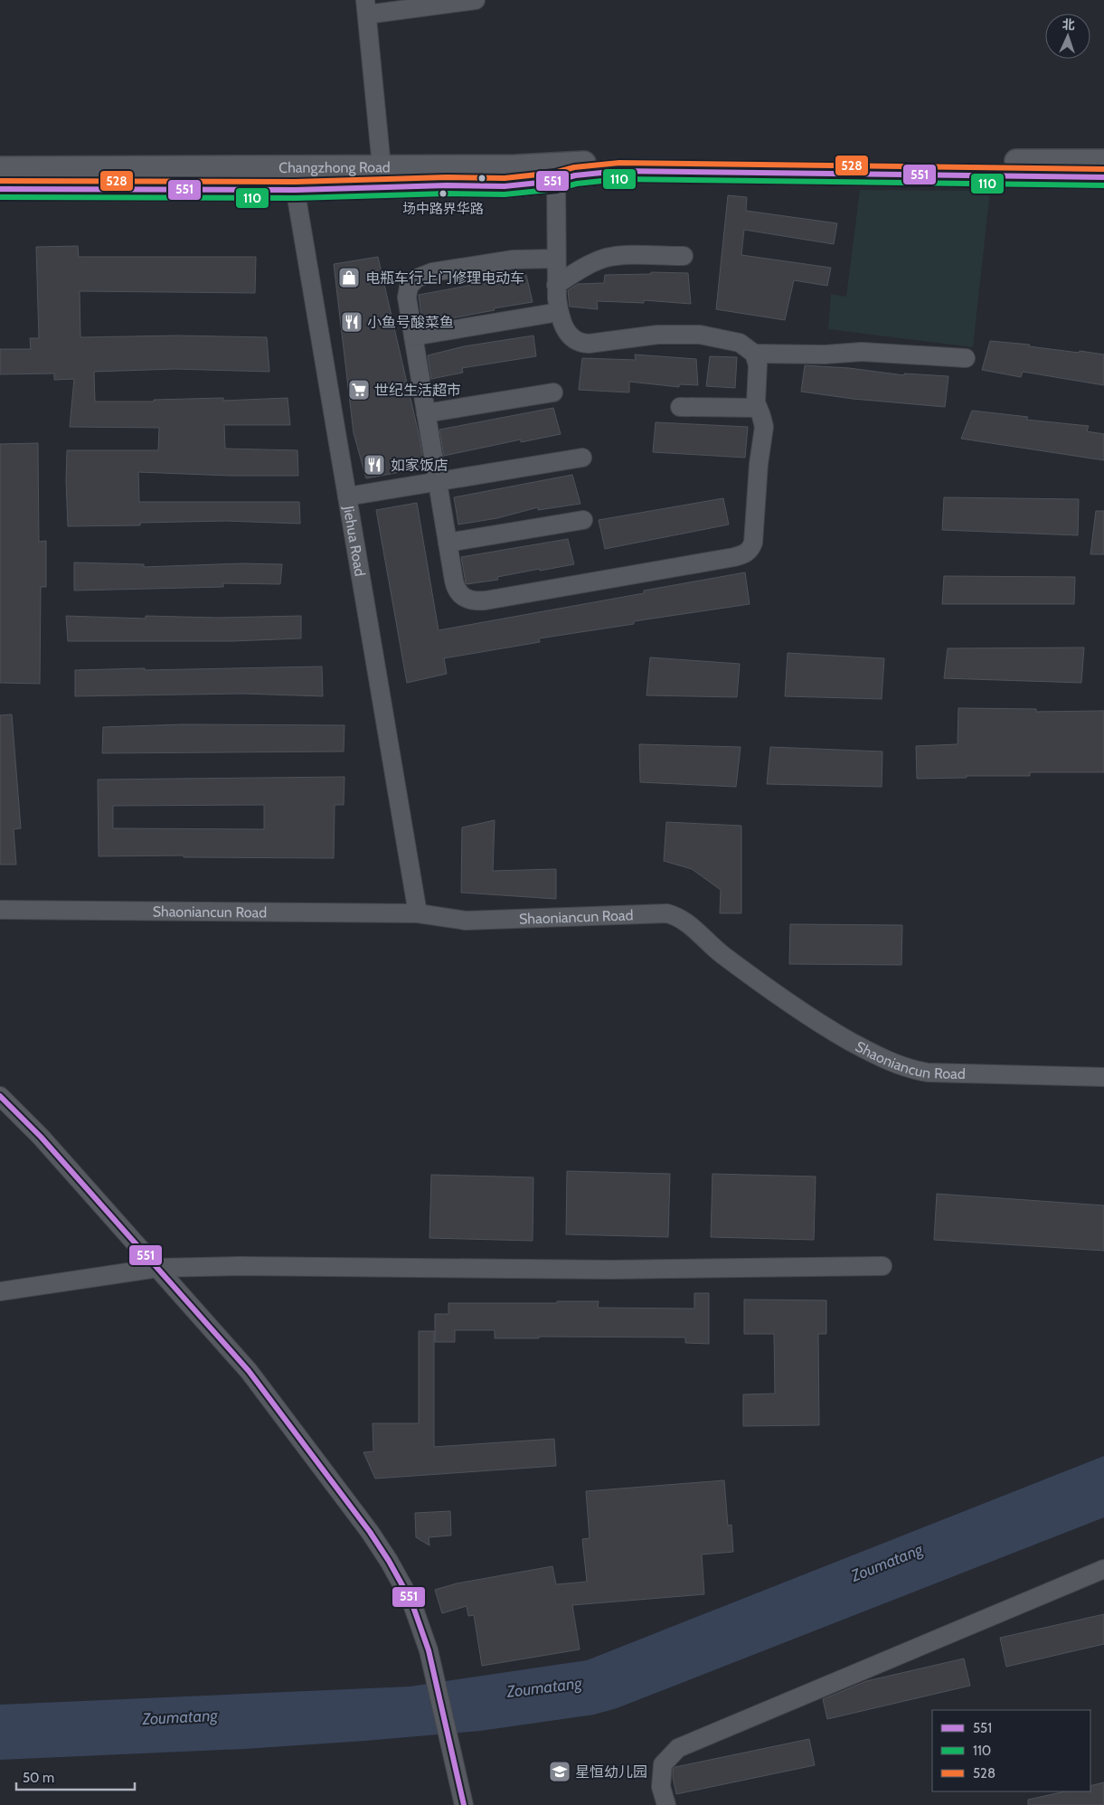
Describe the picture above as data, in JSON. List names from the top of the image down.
{
  "streets": {
    "main road": ["Changzhong Road"],
    "street": ["Jiehua Road", "Shaoniancun Road"]
  },
  "crossings": [
    ["Changzhong Road", "Jiehua Road"],
    ["Jiehua Road", "Shaoniancun Road"]
  ],
  "water": ["Zoumatang"],
  "places": {
    "other": ["场中路界华路"],
    "shop": ["电瓶车行上门修理电动车"],
    "restaurant": ["小鱼号酸菜鱼", "如家饭店"],
    "supermarket": ["世纪生活超市"],
    "school or university": ["星恒幼儿园"]
  },
  "lines": ["transit line 528", "transit line 551", "transit line 110"],
  "legend": ["551", "110", "528"],
  "scale_bar": "50 m",
  "north": "top"
}
